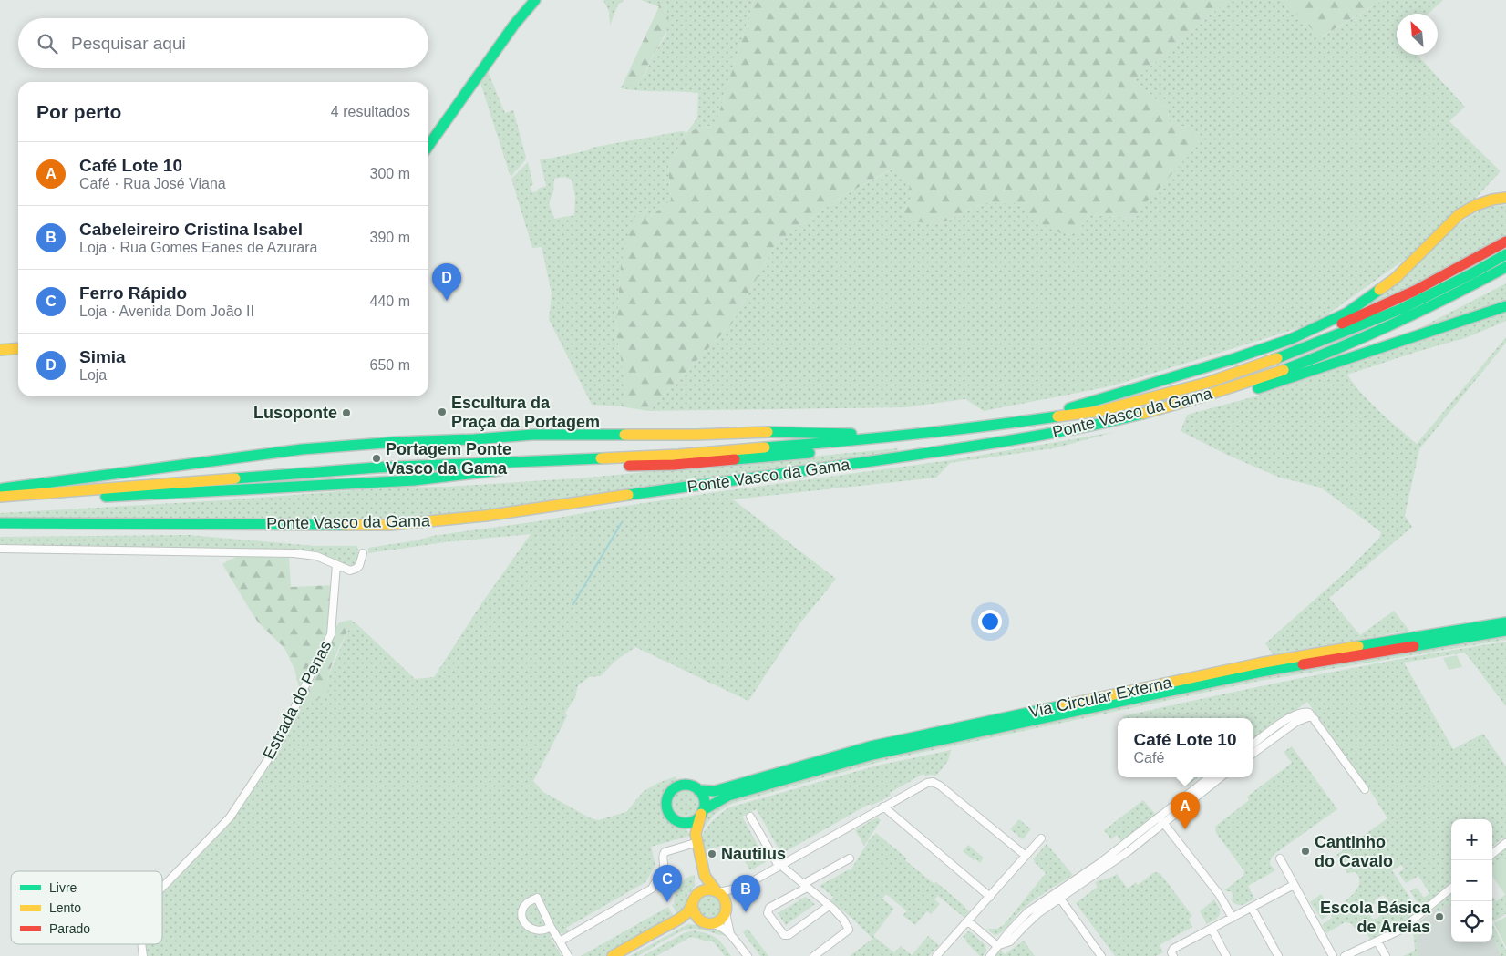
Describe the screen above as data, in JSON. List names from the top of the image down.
{
  "streets": {
    "main road": ["Ponte Vasco da Gama", "Via Circular Externa"],
    "street": ["Estrada do Penas"]
  },
  "places": [
    "Escultura da Praça da Portagem",
    "Lusoponte",
    "Portagem Ponte Vasco da Gama",
    "Cantinho do Cavalo",
    "Nautilus",
    "Escola Básica de Areias"
  ],
  "legend": ["Livre", "Lento", "Parado"],
  "north": "top left",
  "page": {
    "search": "Pesquisar aqui",
    "heading": ["Por perto", "4 resultados"],
    "list": [
      {
        "mark": "A",
        "name": "Café Lote 10",
        "note": "Café · Rua José Viana",
        "value": "300 m"
      },
      {
        "mark": "B",
        "name": "Cabeleireiro Cristina Isabel",
        "note": "Loja · Rua Gomes Eanes de Azurara",
        "value": "390 m"
      },
      {
        "mark": "C",
        "name": "Ferro Rápido",
        "note": "Loja · Avenida Dom João II",
        "value": "440 m"
      },
      {
        "mark": "D",
        "name": "Simia",
        "note": "Loja",
        "value": "650 m"
      }
    ],
    "pins": [
      "D",
      "A",
      "C",
      "B"
    ],
    "popup": ["Café Lote 10", "Café"],
    "map_buttons": ["+", "−"]
  }
}
